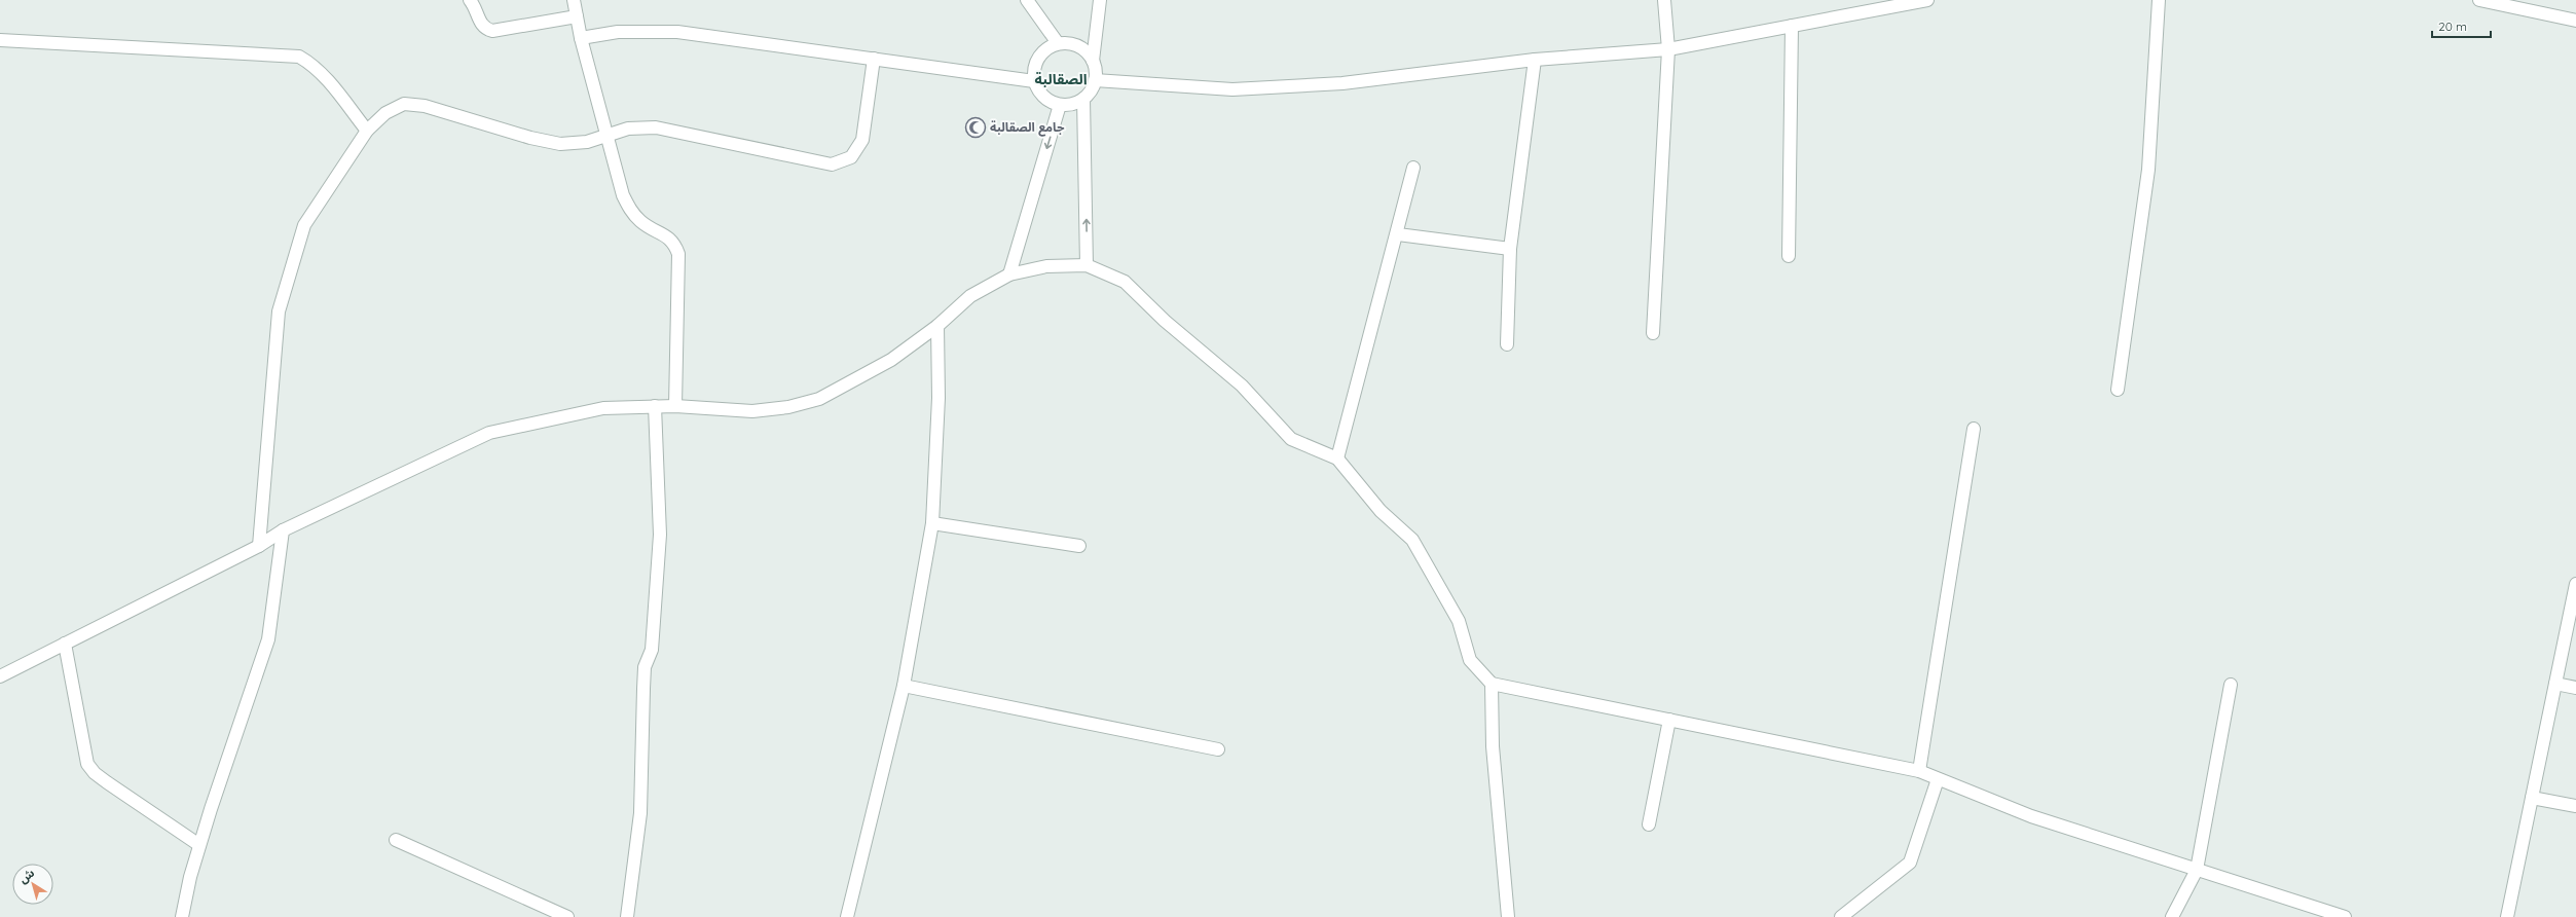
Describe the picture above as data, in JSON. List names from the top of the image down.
{
  "districts": ["الصقالبة"],
  "places": {
    "mosque": ["جامع الصقالبة"]
  },
  "scale_bar": "20 m",
  "north": "top left"
}
